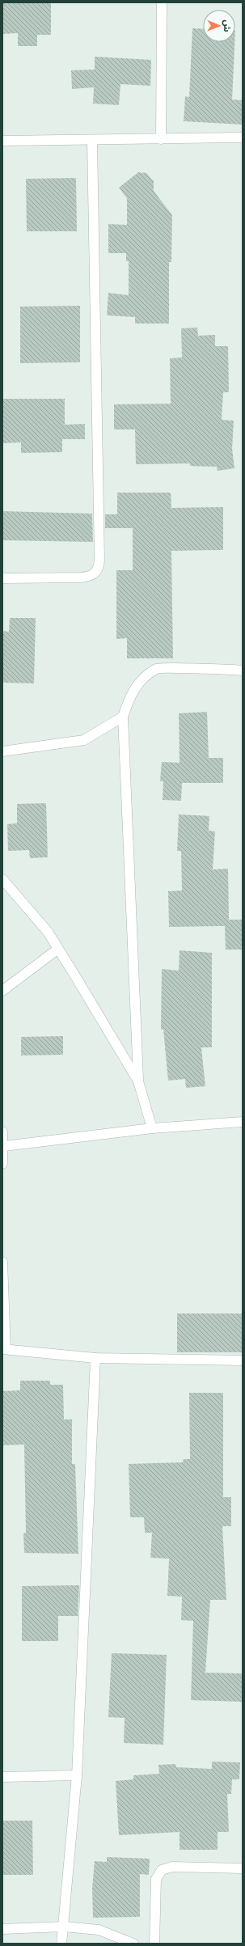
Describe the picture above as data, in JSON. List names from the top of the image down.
{
  "north": "right"
}
